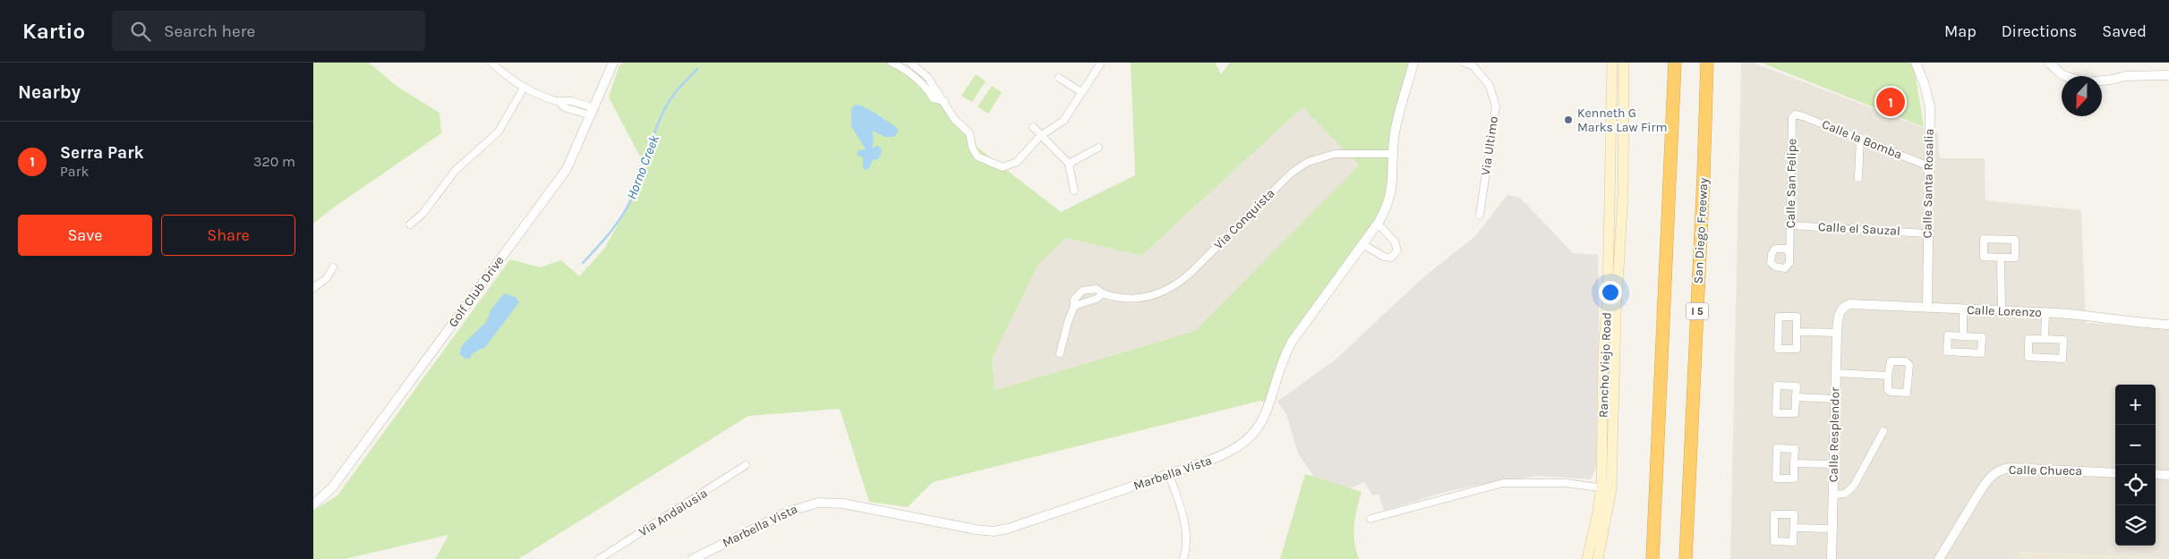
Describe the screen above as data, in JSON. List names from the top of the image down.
{
  "streets": {
    "highway": ["San Diego Freeway", "I 5"],
    "main road": ["Rancho Viejo Road"],
    "street": [
      "Calle la Bomba",
      "Via Ultimo",
      "Calle San Felipe",
      "Calle Santa Rosalia",
      "Via Conquista",
      "Calle el Sauzal",
      "Golf Club Drive",
      "Calle Lorenzo",
      "Calle Resplendor",
      "Calle Chueca",
      "Marbella Vista",
      "Via Andalusia"
    ]
  },
  "crossings": [
    ["Calle la Bomba", "Calle San Felipe"],
    ["Calle la Bomba", "Calle Santa Rosalia"],
    ["Calle San Felipe", "Calle el Sauzal"],
    ["Calle Santa Rosalia", "Calle el Sauzal"],
    ["Calle Santa Rosalia", "Calle Lorenzo"],
    ["Via Conquista", "Marbella Vista"],
    ["Calle Lorenzo", "Calle Resplendor"]
  ],
  "water": ["Horno Creek"],
  "places": ["Kenneth G Marks Law Firm"],
  "north": "bottom",
  "page": {
    "header": "Kartio",
    "search": "Search here",
    "nav": ["Map", "Directions", "Saved"],
    "heading": "Nearby",
    "pins": "1",
    "list": [
      {
        "mark": "1",
        "name": "Serra Park",
        "note": "Park",
        "value": "320 m"
      }
    ],
    "buttons": ["Save", "Share"],
    "map_buttons": ["+", "−"]
  }
}
